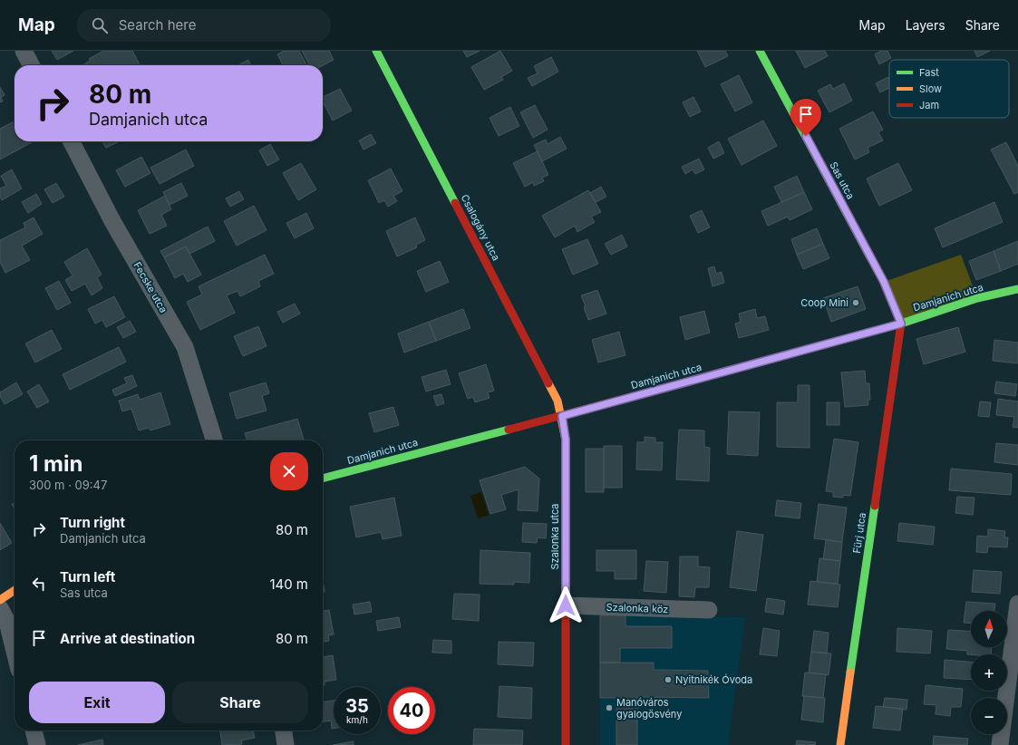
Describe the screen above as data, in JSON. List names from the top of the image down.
{
  "streets": {
    "street": [
      "Sas utca",
      "Csalogány utca",
      "Fecske utca",
      "Damjanich utca",
      "Fürj utca",
      "Szalonka utca",
      "Szalonka köz"
    ]
  },
  "crossings": [
    ["Sas utca", "Damjanich utca"],
    ["Sas utca", "Fürj utca"],
    ["Csalogány utca", "Damjanich utca"],
    ["Csalogány utca", "Szalonka utca"],
    ["Damjanich utca", "Fürj utca"],
    ["Damjanich utca", "Szalonka utca"],
    ["Szalonka utca", "Szalonka köz"]
  ],
  "places": ["Coop Mini", "Nyitnikék Óvoda", "Manóváros gyalogösvény"],
  "legend": ["Fast", "Slow", "Jam"],
  "north": "top",
  "page": {
    "header": "Map",
    "search": "Search here",
    "nav": ["Map", "Layers", "Share"],
    "turn": ["80 m", "Damjanich utca"],
    "heading": ["1 min", "300 m · 09:47"],
    "list": [
      {
        "name": "Turn right",
        "note": "Damjanich utca",
        "value": "80 m"
      },
      {
        "name": "Turn left",
        "note": "Sas utca",
        "value": "140 m"
      },
      {
        "name": "Arrive at destination",
        "value": "80 m"
      }
    ],
    "map_buttons": ["+", "−"],
    "buttons": ["Exit", "Share"],
    "speed": "35 km/h",
    "limit": "40"
  }
}
